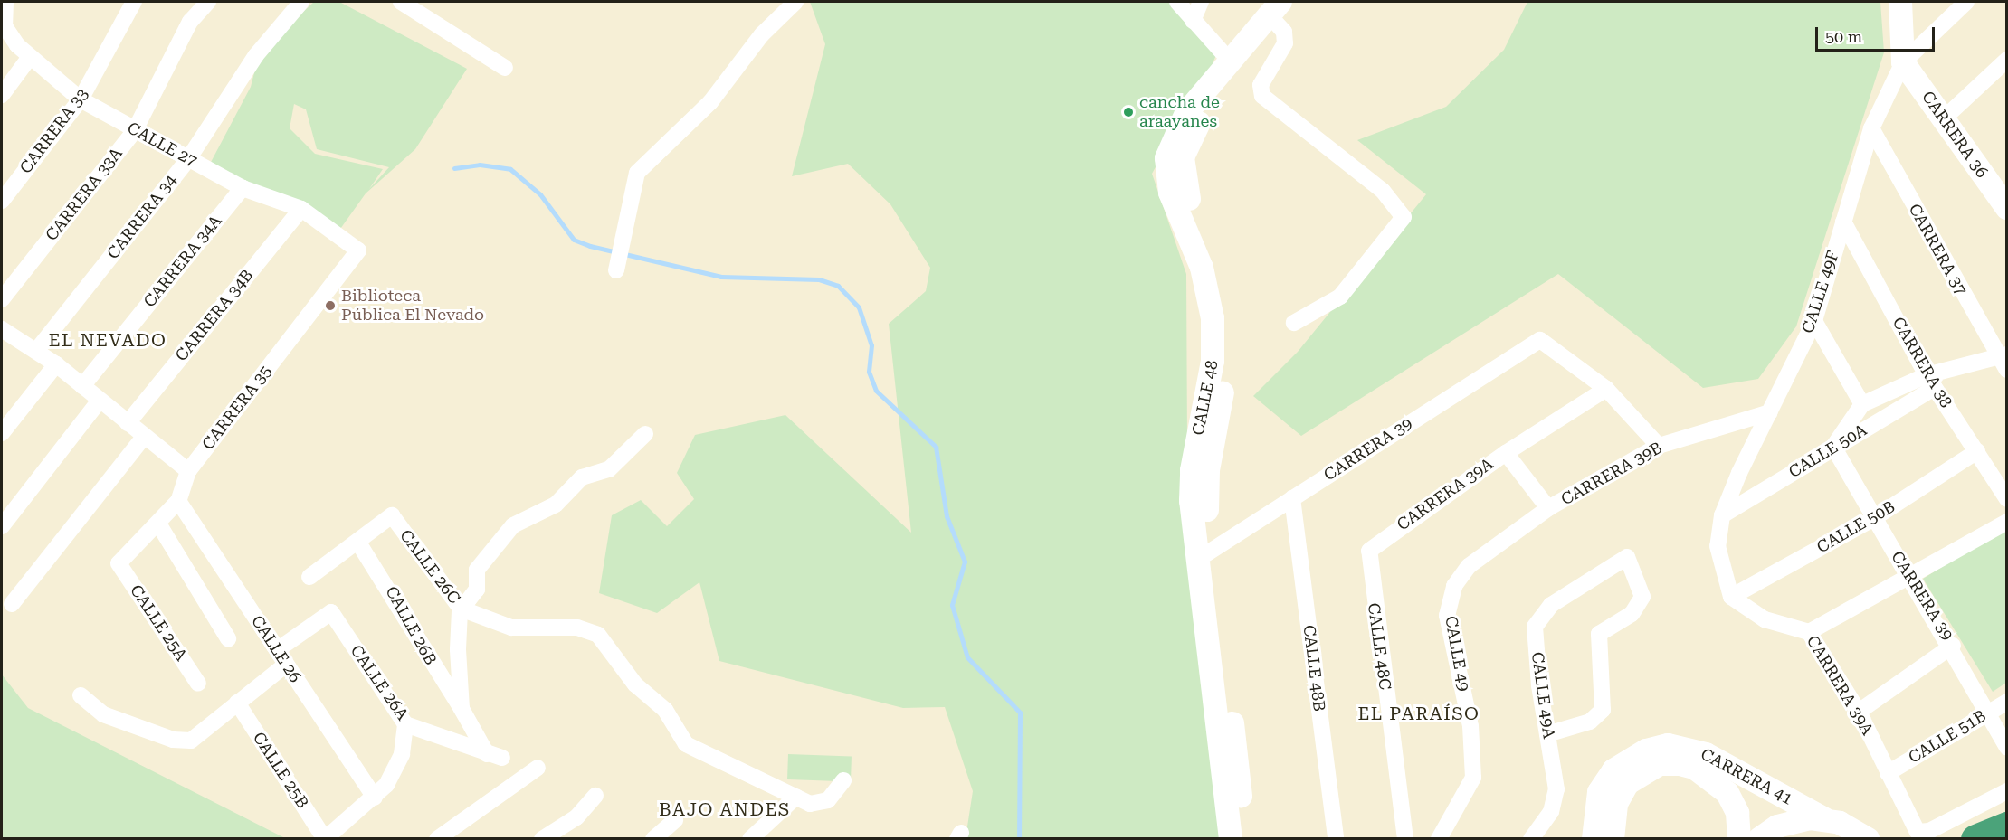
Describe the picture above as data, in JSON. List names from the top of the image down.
{
  "streets": {
    "main road": ["CARRERA 36", "CALLE 48", "CARRERA 41"],
    "street": [
      "CARRERA 33",
      "CALLE 27",
      "CARRERA 33A",
      "CARRERA 34",
      "CARRERA 37",
      "CARRERA 34A",
      "CALLE 49F",
      "CARRERA 34B",
      "CARRERA 38",
      "CARRERA 35",
      "CARRERA 39",
      "CALLE 50A",
      "CARRERA 39B",
      "CARRERA 39A",
      "CALLE 50B",
      "CALLE 26C",
      "CALLE 25A",
      "CALLE 26B",
      "CALLE 48C",
      "CALLE 26",
      "CALLE 49",
      "CALLE 48B",
      "CALLE 26A",
      "CALLE 49A",
      "CALLE 51B",
      "CALLE 25B"
    ]
  },
  "crossings": [
    ["CARRERA 33", "CALLE 27"],
    ["CARRERA 36", "CALLE 49F"],
    ["CALLE 27", "CARRERA 33A"],
    ["CALLE 27", "CARRERA 34"],
    ["CALLE 27", "CARRERA 34A"],
    ["CALLE 27", "CARRERA 34B"],
    ["CALLE 27", "CARRERA 35"],
    ["CARRERA 37", "CALLE 49F"],
    ["CARRERA 37", "CALLE 50A"],
    ["CALLE 49F", "CARRERA 38"],
    ["CALLE 49F", "CALLE 50A"],
    ["CALLE 49F", "CARRERA 39B"],
    ["CARRERA 38", "CALLE 50A"],
    ["CARRERA 38", "CALLE 50B"],
    ["CALLE 48", "CARRERA 39"],
    ["CARRERA 35", "CALLE 25A"],
    ["CARRERA 35", "CALLE 26"],
    ["CARRERA 39", "CALLE 50A"],
    ["CARRERA 39", "CARRERA 39A"],
    ["CARRERA 39", "CALLE 50B"],
    ["CARRERA 39", "CALLE 48B"],
    ["CARRERA 39", "CALLE 51B"],
    ["CARRERA 39B", "CALLE 49"],
    ["CARRERA 39A", "CALLE 50B"],
    ["CARRERA 39A", "CALLE 48C"],
    ["CARRERA 39A", "CALLE 51B"],
    ["CALLE 26C", "CALLE 26B"],
    ["CALLE 26B", "CALLE 26A"],
    ["CALLE 26", "CALLE 26A"]
  ],
  "districts": ["EL NEVADO", "EL PARAÍSO", "BAJO ANDES"],
  "places": ["cancha de araayanes", "Biblioteca Pública El Nevado"],
  "scale_bar": "50 m"
}
